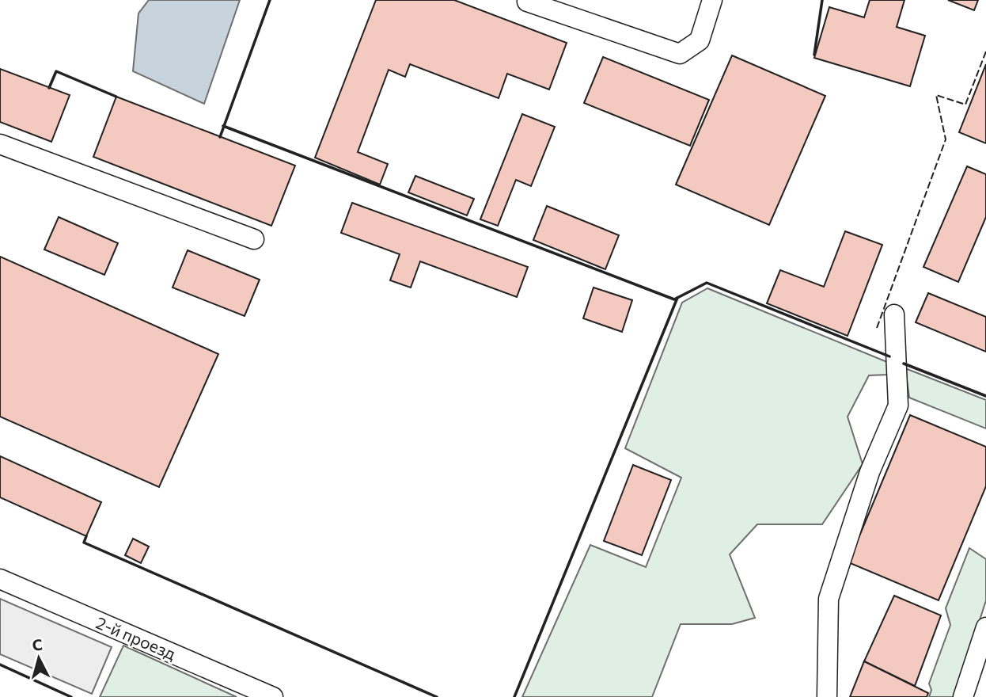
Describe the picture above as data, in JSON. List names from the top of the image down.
{
  "streets": {
    "street": ["2-й проезд"]
  },
  "north": "top"
}
